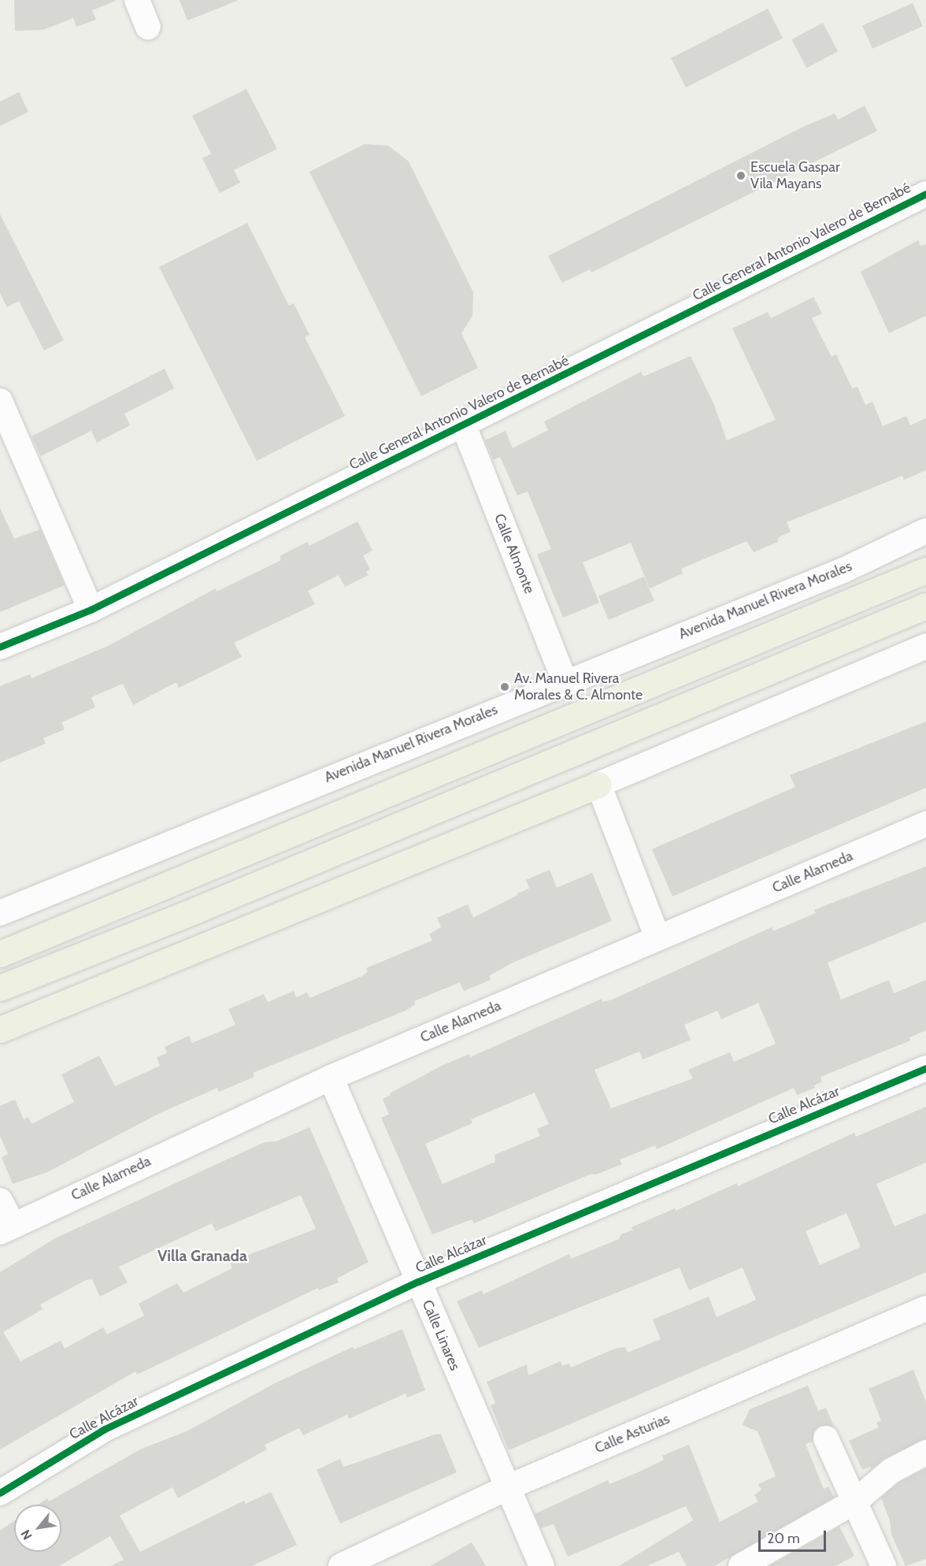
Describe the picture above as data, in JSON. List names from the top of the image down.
{
  "streets": {
    "street": [
      "Calle General Antonio Valero de Bernabé",
      "Calle Almonte",
      "Avenida Manuel Rivera Morales",
      "Calle Alameda",
      "Calle Alcázar",
      "Calle Linares",
      "Calle Asturias"
    ]
  },
  "crossings": [
    ["Calle General Antonio Valero de Bernabé", "Calle Almonte"],
    ["Calle Almonte", "Avenida Manuel Rivera Morales"],
    ["Calle Alameda", "Calle Linares"],
    ["Calle Alcázar", "Calle Linares"],
    ["Calle Linares", "Calle Asturias"]
  ],
  "districts": ["Villa Granada"],
  "places": ["Escuela Gaspar Vila Mayans", "Av. Manuel Rivera Morales & C. Almonte"],
  "scale_bar": "20 m",
  "north": "bottom left"
}
